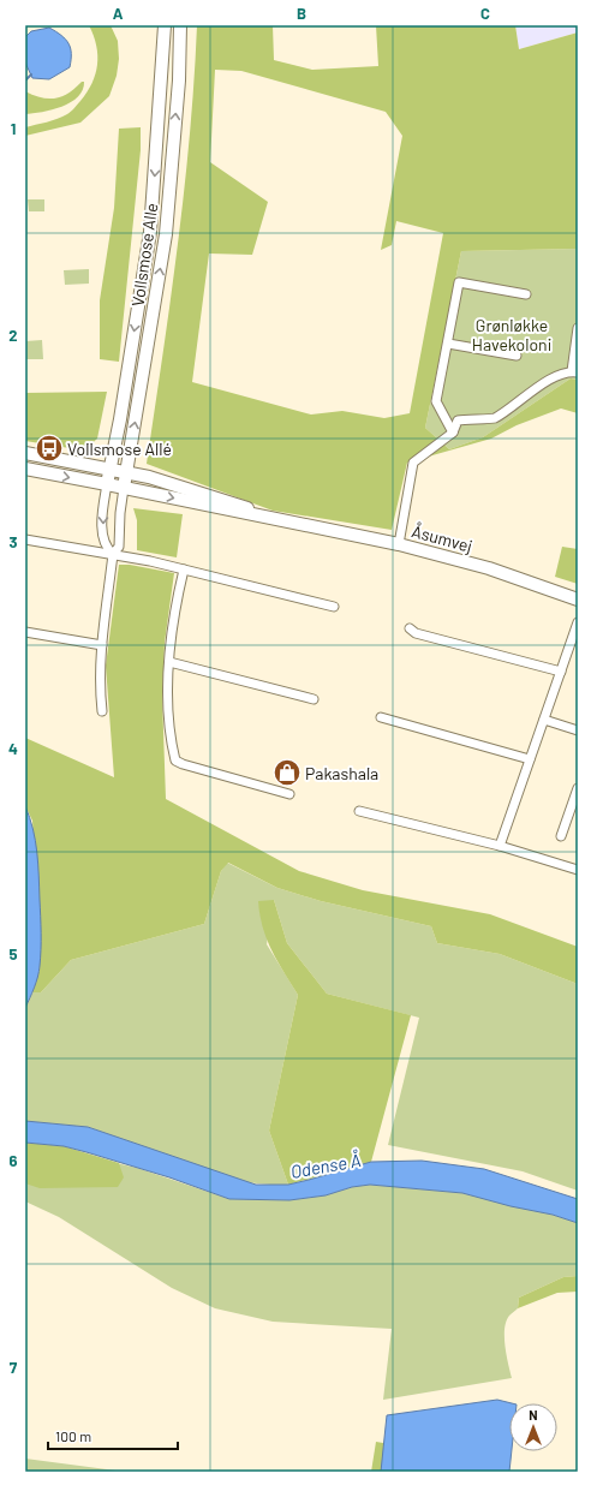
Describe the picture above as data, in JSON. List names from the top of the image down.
{
  "streets": {
    "street": ["Vollsmose Alle", "Åsumvej"]
  },
  "crossings": [
    ["Vollsmose Alle", "Åsumvej"]
  ],
  "water": ["Odense Å"],
  "parks": ["Grønløkke Havekoloni"],
  "places": {
    "bus stop": ["Vollsmose Allé"],
    "shop": ["Pakashala"]
  },
  "scale_bar": "100 m",
  "north": "top",
  "grid": {
    "columns": ["A", "B", "C"],
    "rows": [
      "1",
      "2",
      "3",
      "4",
      "5",
      "6",
      "7"
    ]
  }
}
